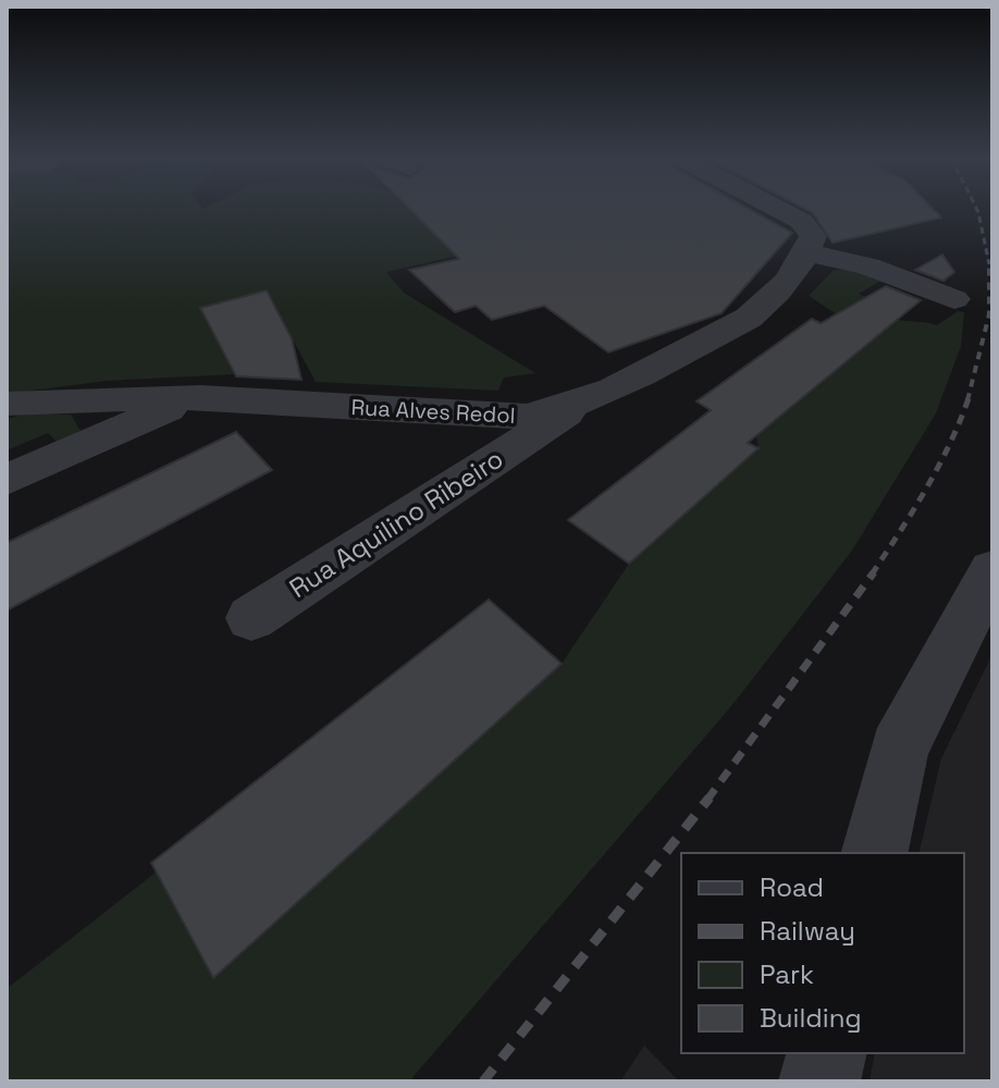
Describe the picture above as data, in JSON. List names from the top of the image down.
{
  "streets": {
    "street": ["Rua Alves Redol", "Rua Aquilino Ribeiro"]
  },
  "crossings": [
    ["Rua Alves Redol", "Rua Aquilino Ribeiro"]
  ],
  "legend": [
    "Road",
    "Railway",
    "Park",
    "Building"
  ]
}
